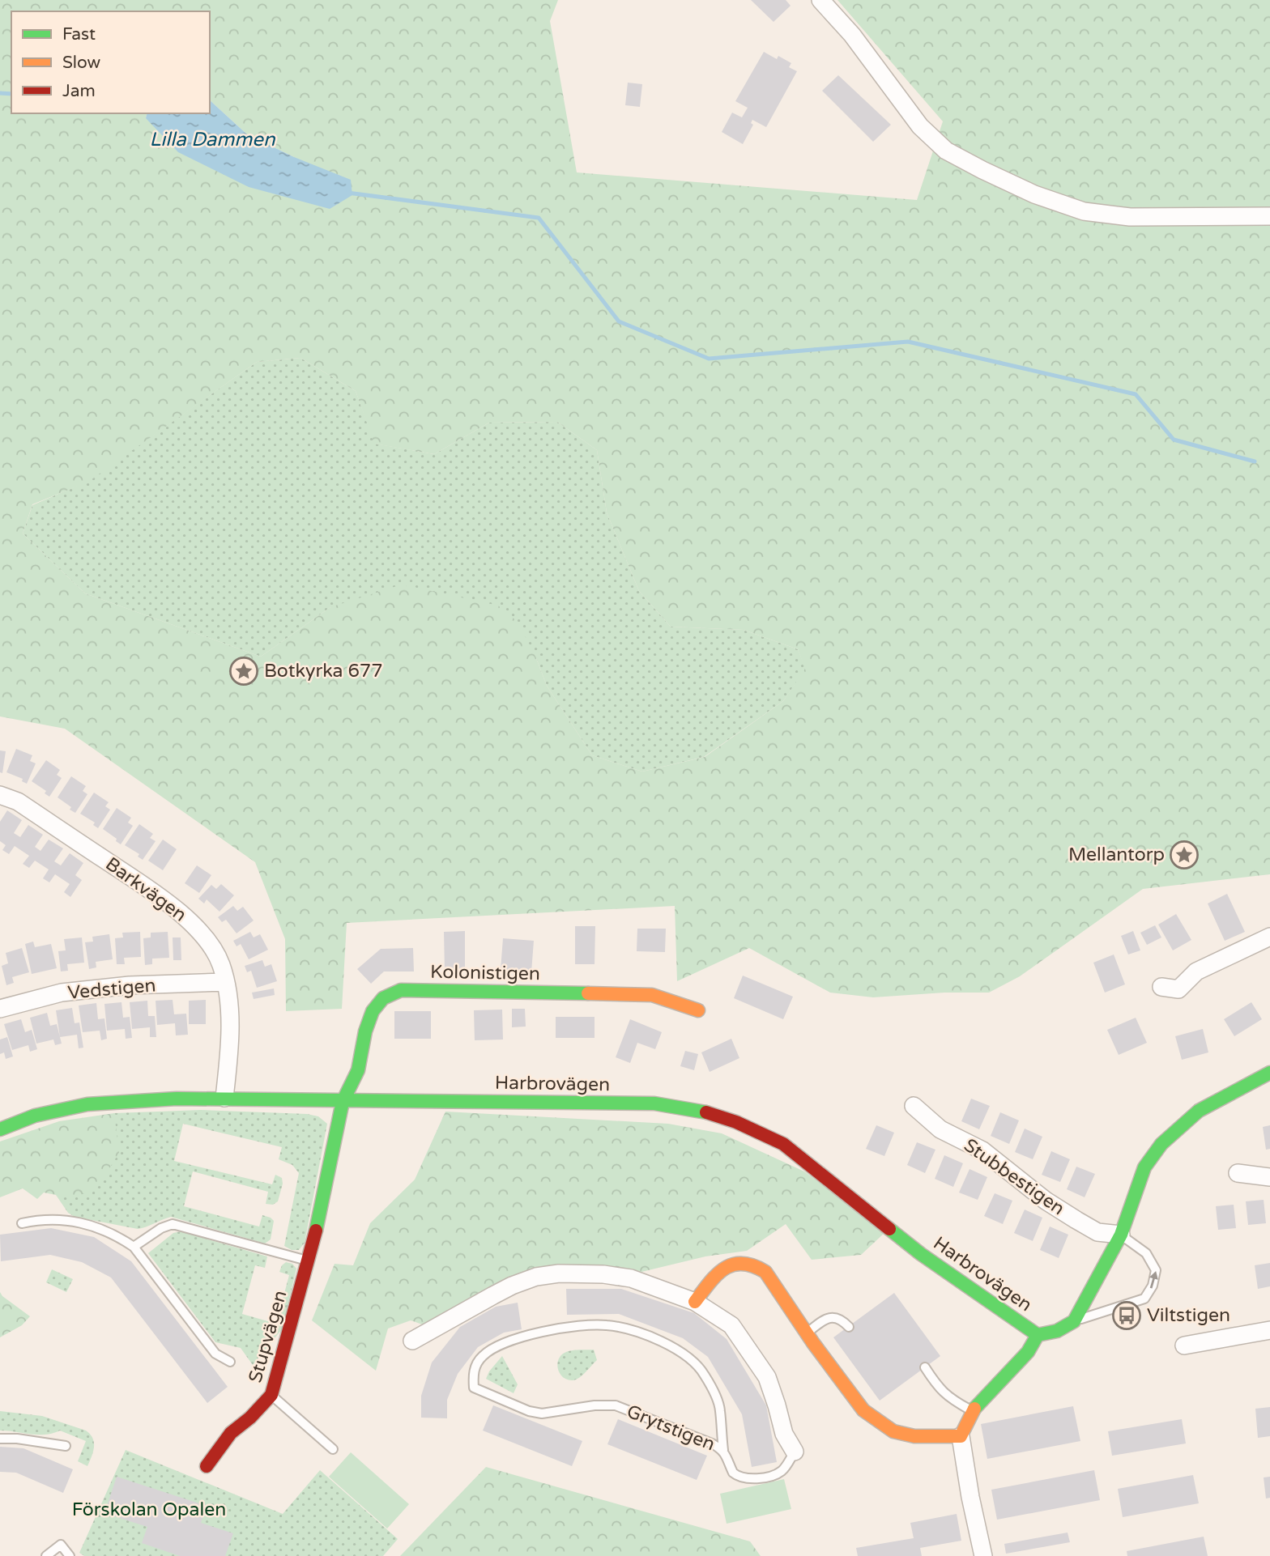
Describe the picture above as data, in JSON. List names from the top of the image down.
{
  "streets": {
    "street": [
      "Barkvägen",
      "Kolonistigen",
      "Vedstigen",
      "Harbrovägen",
      "Stubbestigen",
      "Stupvägen",
      "Grytstigen"
    ]
  },
  "crossings": [
    ["Barkvägen", "Vedstigen"],
    ["Barkvägen", "Harbrovägen"],
    ["Kolonistigen", "Harbrovägen"],
    ["Kolonistigen", "Stupvägen"],
    ["Harbrovägen", "Stupvägen"]
  ],
  "water": ["Lilla Dammen"],
  "parks": ["Förskolan Opalen"],
  "places": {
    "place": ["Botkyrka 677", "Mellantorp"],
    "bus stop": ["Viltstigen"]
  },
  "legend": ["Fast", "Slow", "Jam"]
}
